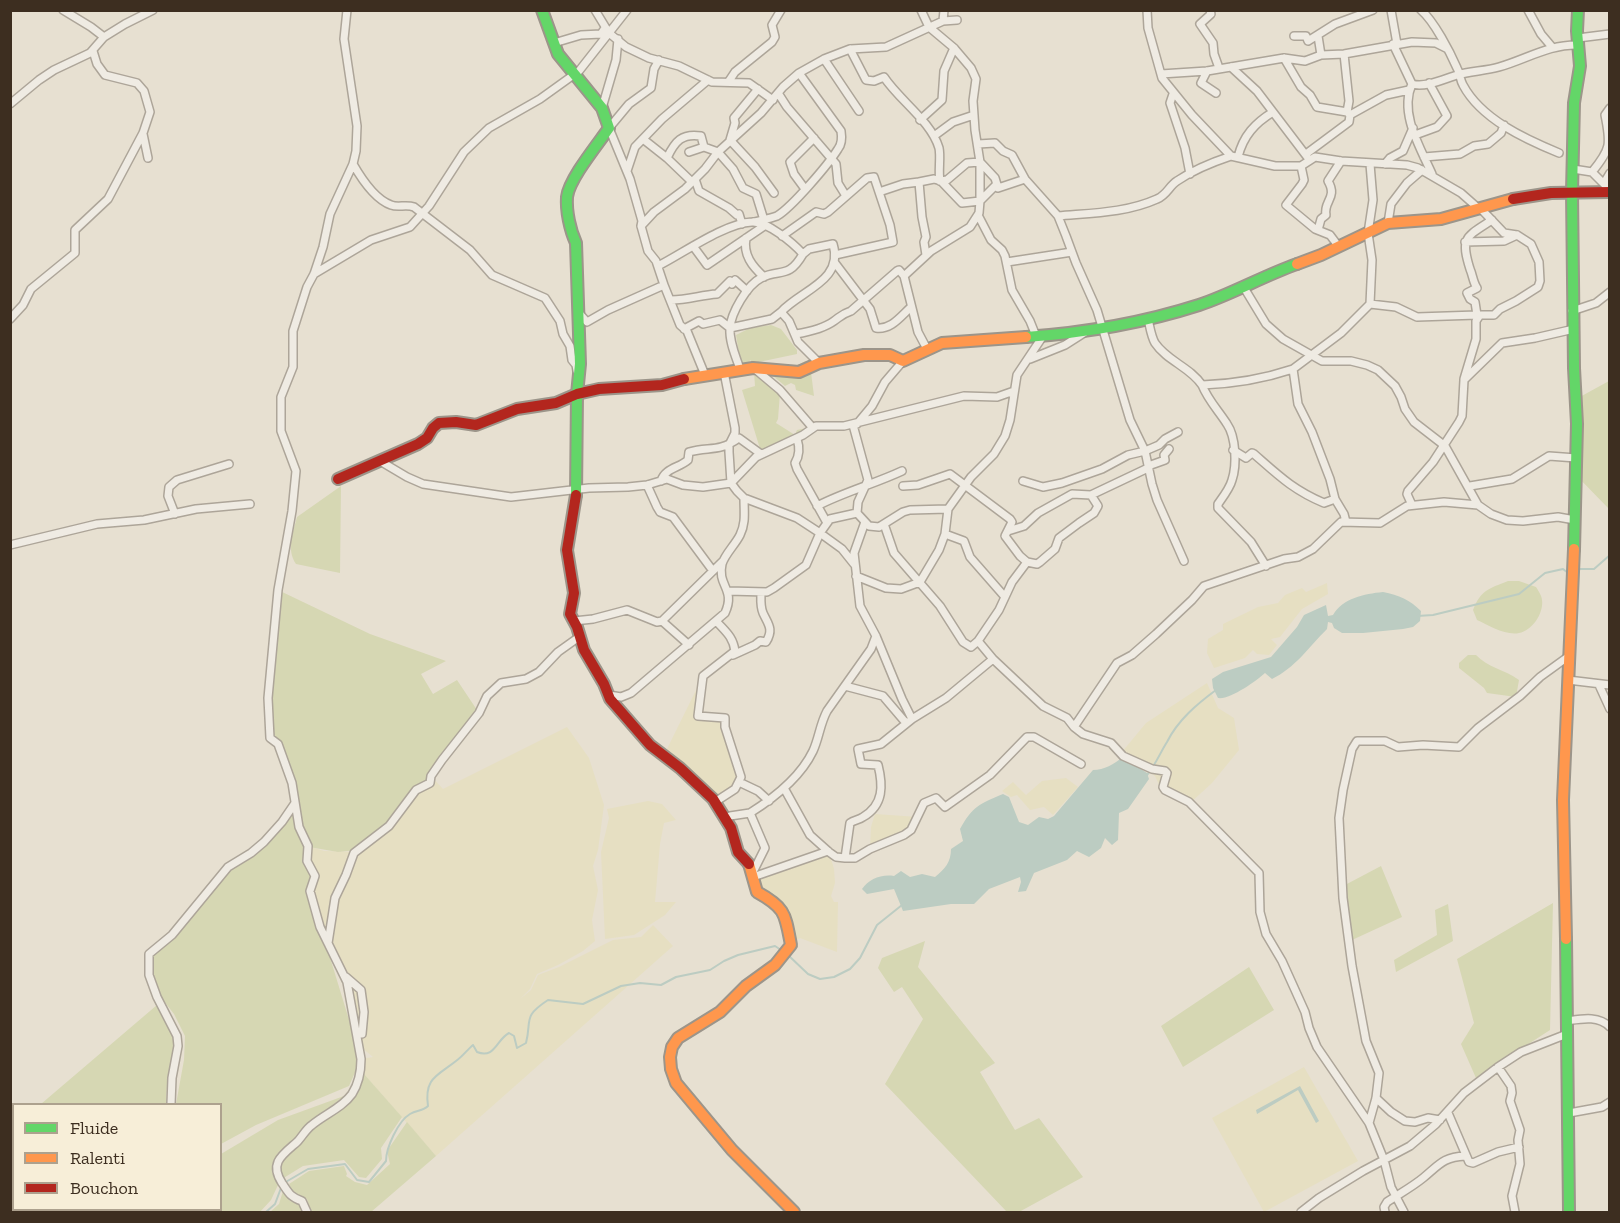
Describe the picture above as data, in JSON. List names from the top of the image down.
{
  "legend": ["Fluide", "Ralenti", "Bouchon"]
}
